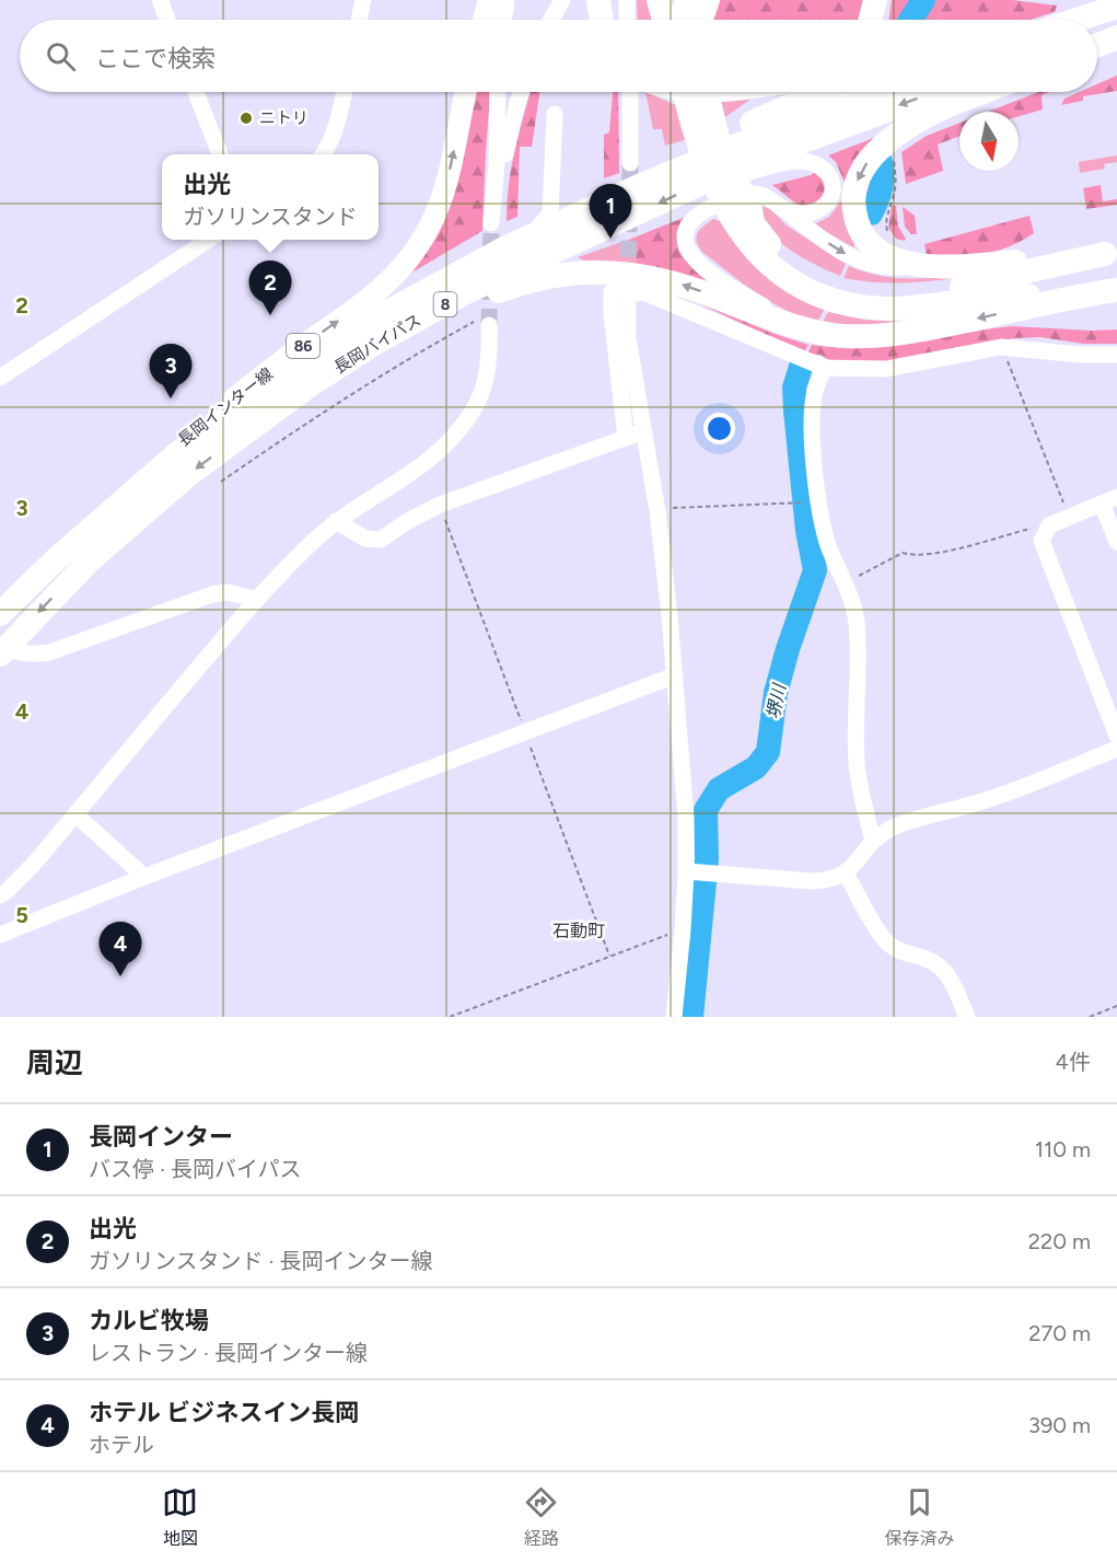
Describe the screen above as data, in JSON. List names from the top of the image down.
{
  "streets": {
    "highway": ["8", "長岡バイパス"],
    "main road": ["86", "長岡インター線"]
  },
  "crossings": [
    ["長岡バイパス", "長岡インター線"]
  ],
  "one_way": ["長岡インター線"],
  "districts": ["石動町"],
  "water": ["堺川"],
  "places": ["ニトリ"],
  "north": "bottom",
  "page": {
    "search": "ここで検索",
    "popup": ["出光", "ガソリンスタンド"],
    "pins": [
      "1",
      "2",
      "3",
      "4"
    ],
    "heading": ["周辺", "4件"],
    "list": [
      {
        "mark": "1",
        "name": "長岡インター",
        "note": "バス停 · 長岡バイパス",
        "value": "110 m"
      },
      {
        "mark": "2",
        "name": "出光",
        "note": "ガソリンスタンド · 長岡インター線",
        "value": "220 m"
      },
      {
        "mark": "3",
        "name": "カルビ牧場",
        "note": "レストラン · 長岡インター線",
        "value": "270 m"
      },
      {
        "mark": "4",
        "name": "ホテル ビジネスイン長岡",
        "note": "ホテル",
        "value": "390 m"
      }
    ],
    "nav": ["地図", "経路", "保存済み"]
  },
  "grid": {
    "rows": [
      "2",
      "3",
      "4",
      "5"
    ]
  }
}
